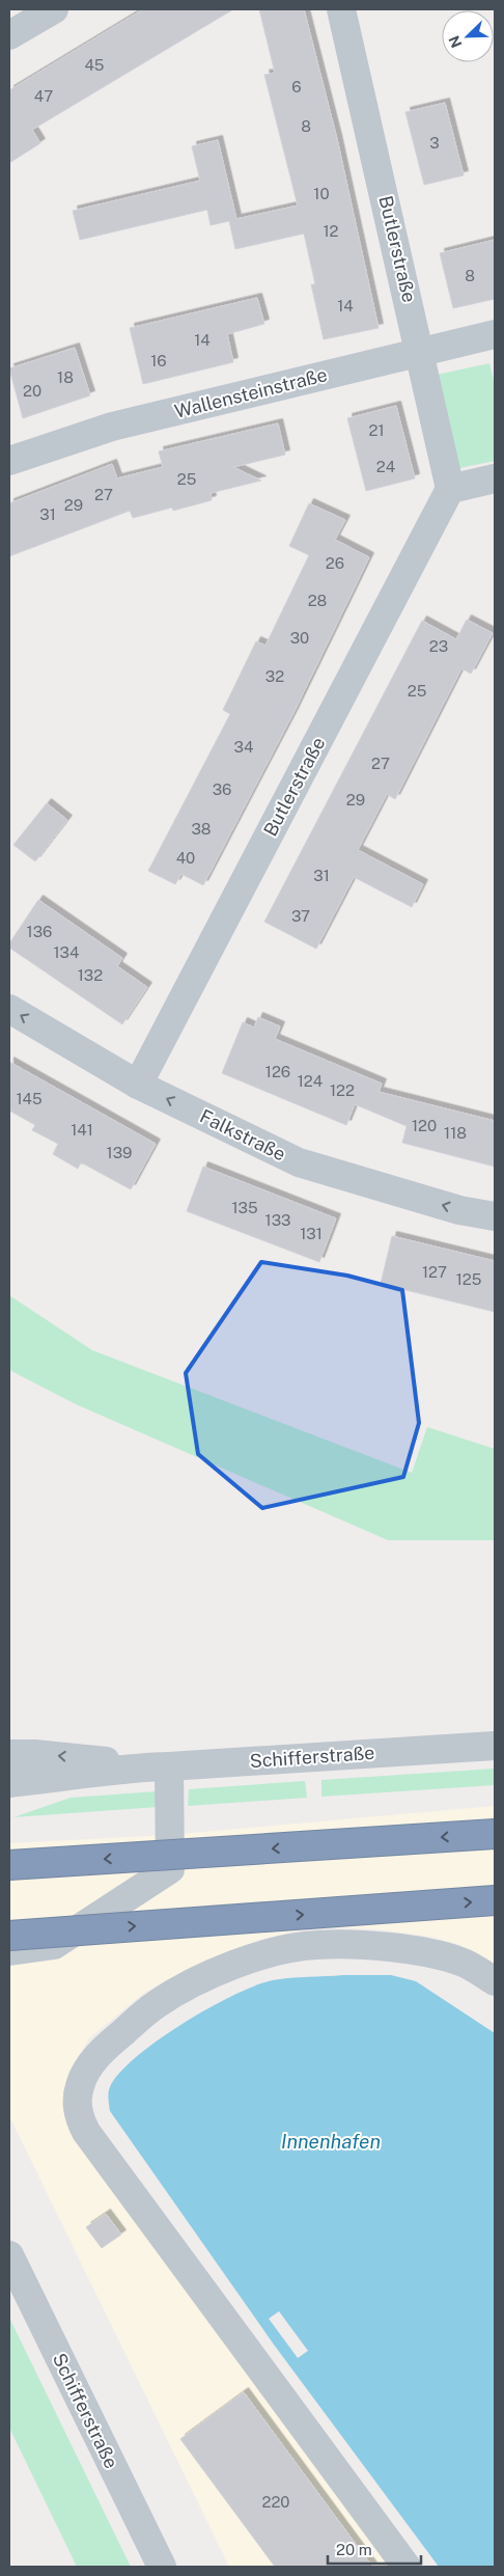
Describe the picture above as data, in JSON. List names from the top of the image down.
{
  "streets": {
    "street": [
      "Butlerstraße",
      "Wallensteinstraße",
      "Falkstraße",
      "Schifferstraße"
    ]
  },
  "crossings": [
    ["Butlerstraße", "Wallensteinstraße"],
    ["Butlerstraße", "Falkstraße"]
  ],
  "one_way": ["Falkstraße"],
  "water": ["Innenhafen"],
  "house_numbers": [
    "45",
    "6",
    "47",
    "8",
    "3",
    "10",
    "12",
    "8",
    "14",
    "14",
    "16",
    "18",
    "20",
    "21",
    "24",
    "25",
    "27",
    "29",
    "31",
    "26",
    "28",
    "30",
    "23",
    "32",
    "25",
    "34",
    "27",
    "36",
    "29",
    "38",
    "40",
    "31",
    "37",
    "136",
    "134",
    "132",
    "126",
    "124",
    "122",
    "145",
    "120",
    "141",
    "118",
    "139",
    "135",
    "133",
    "131",
    "127",
    "125",
    "220"
  ],
  "scale_bar": "20 m",
  "north": "bottom left"
}
